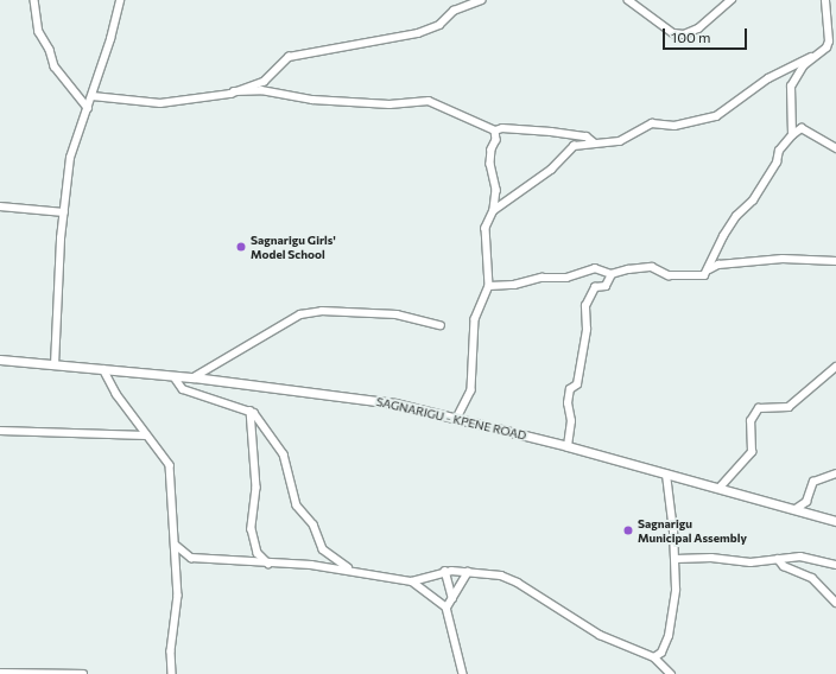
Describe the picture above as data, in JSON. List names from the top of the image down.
{
  "streets": {
    "street": ["SAGNARIGU - KPENE ROAD"]
  },
  "places": ["Sagnarigu Girls' Model School", "Sagnarigu Municipal Assembly"],
  "scale_bar": "100 m"
}
